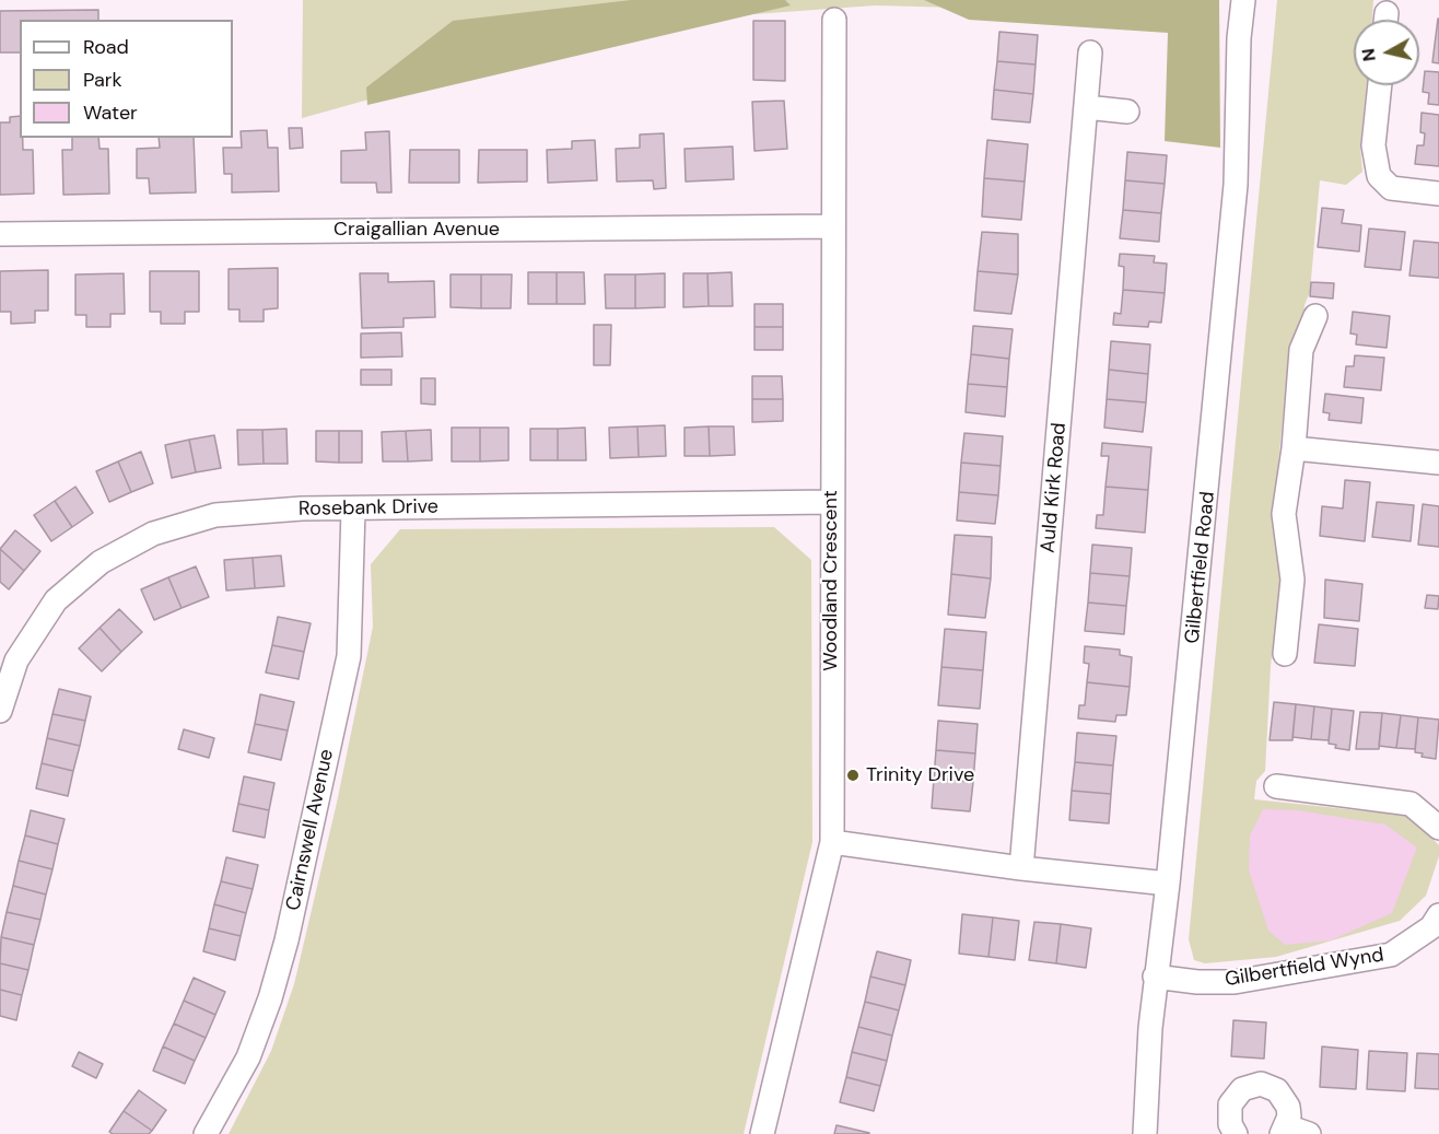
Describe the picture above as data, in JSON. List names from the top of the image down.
{
  "streets": {
    "street": [
      "Craigallian Avenue",
      "Auld Kirk Road",
      "Rosebank Drive",
      "Gilbertfield Road",
      "Woodland Crescent",
      "Cairnswell Avenue",
      "Gilbertfield Wynd"
    ]
  },
  "crossings": [
    ["Craigallian Avenue", "Woodland Crescent"],
    ["Rosebank Drive", "Woodland Crescent"],
    ["Rosebank Drive", "Cairnswell Avenue"],
    ["Gilbertfield Road", "Gilbertfield Wynd"]
  ],
  "places": ["Trinity Drive"],
  "legend": ["Road", "Park", "Water"],
  "north": "left"
}
